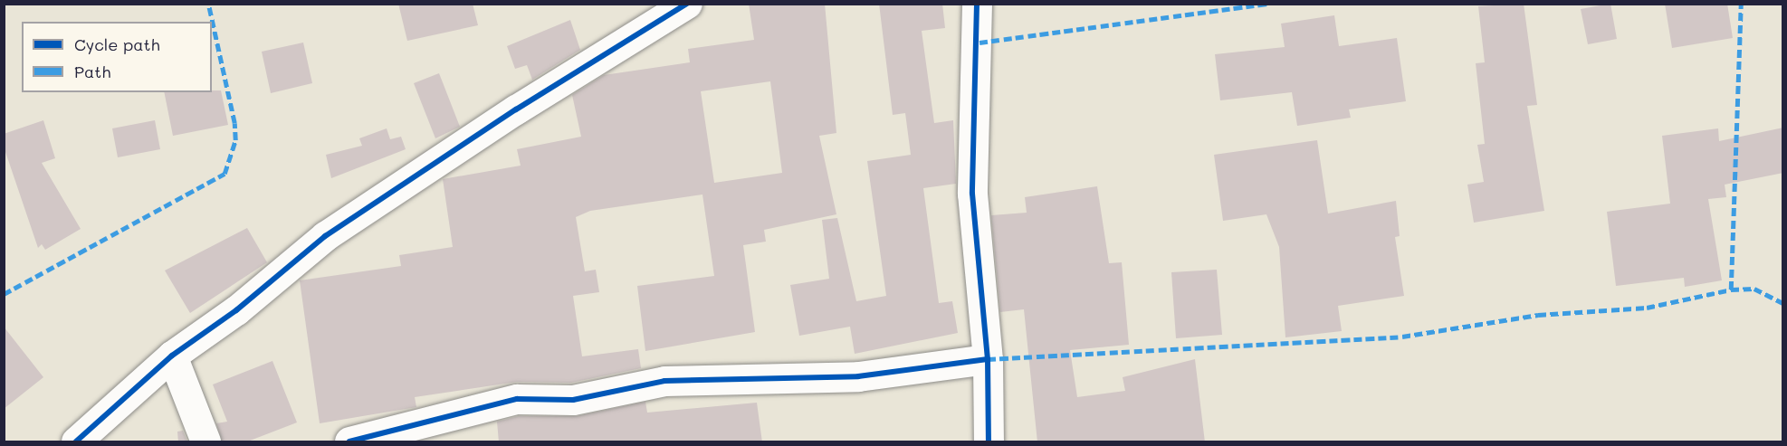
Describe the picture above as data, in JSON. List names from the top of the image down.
{
  "legend": ["Cycle path", "Path"]
}
